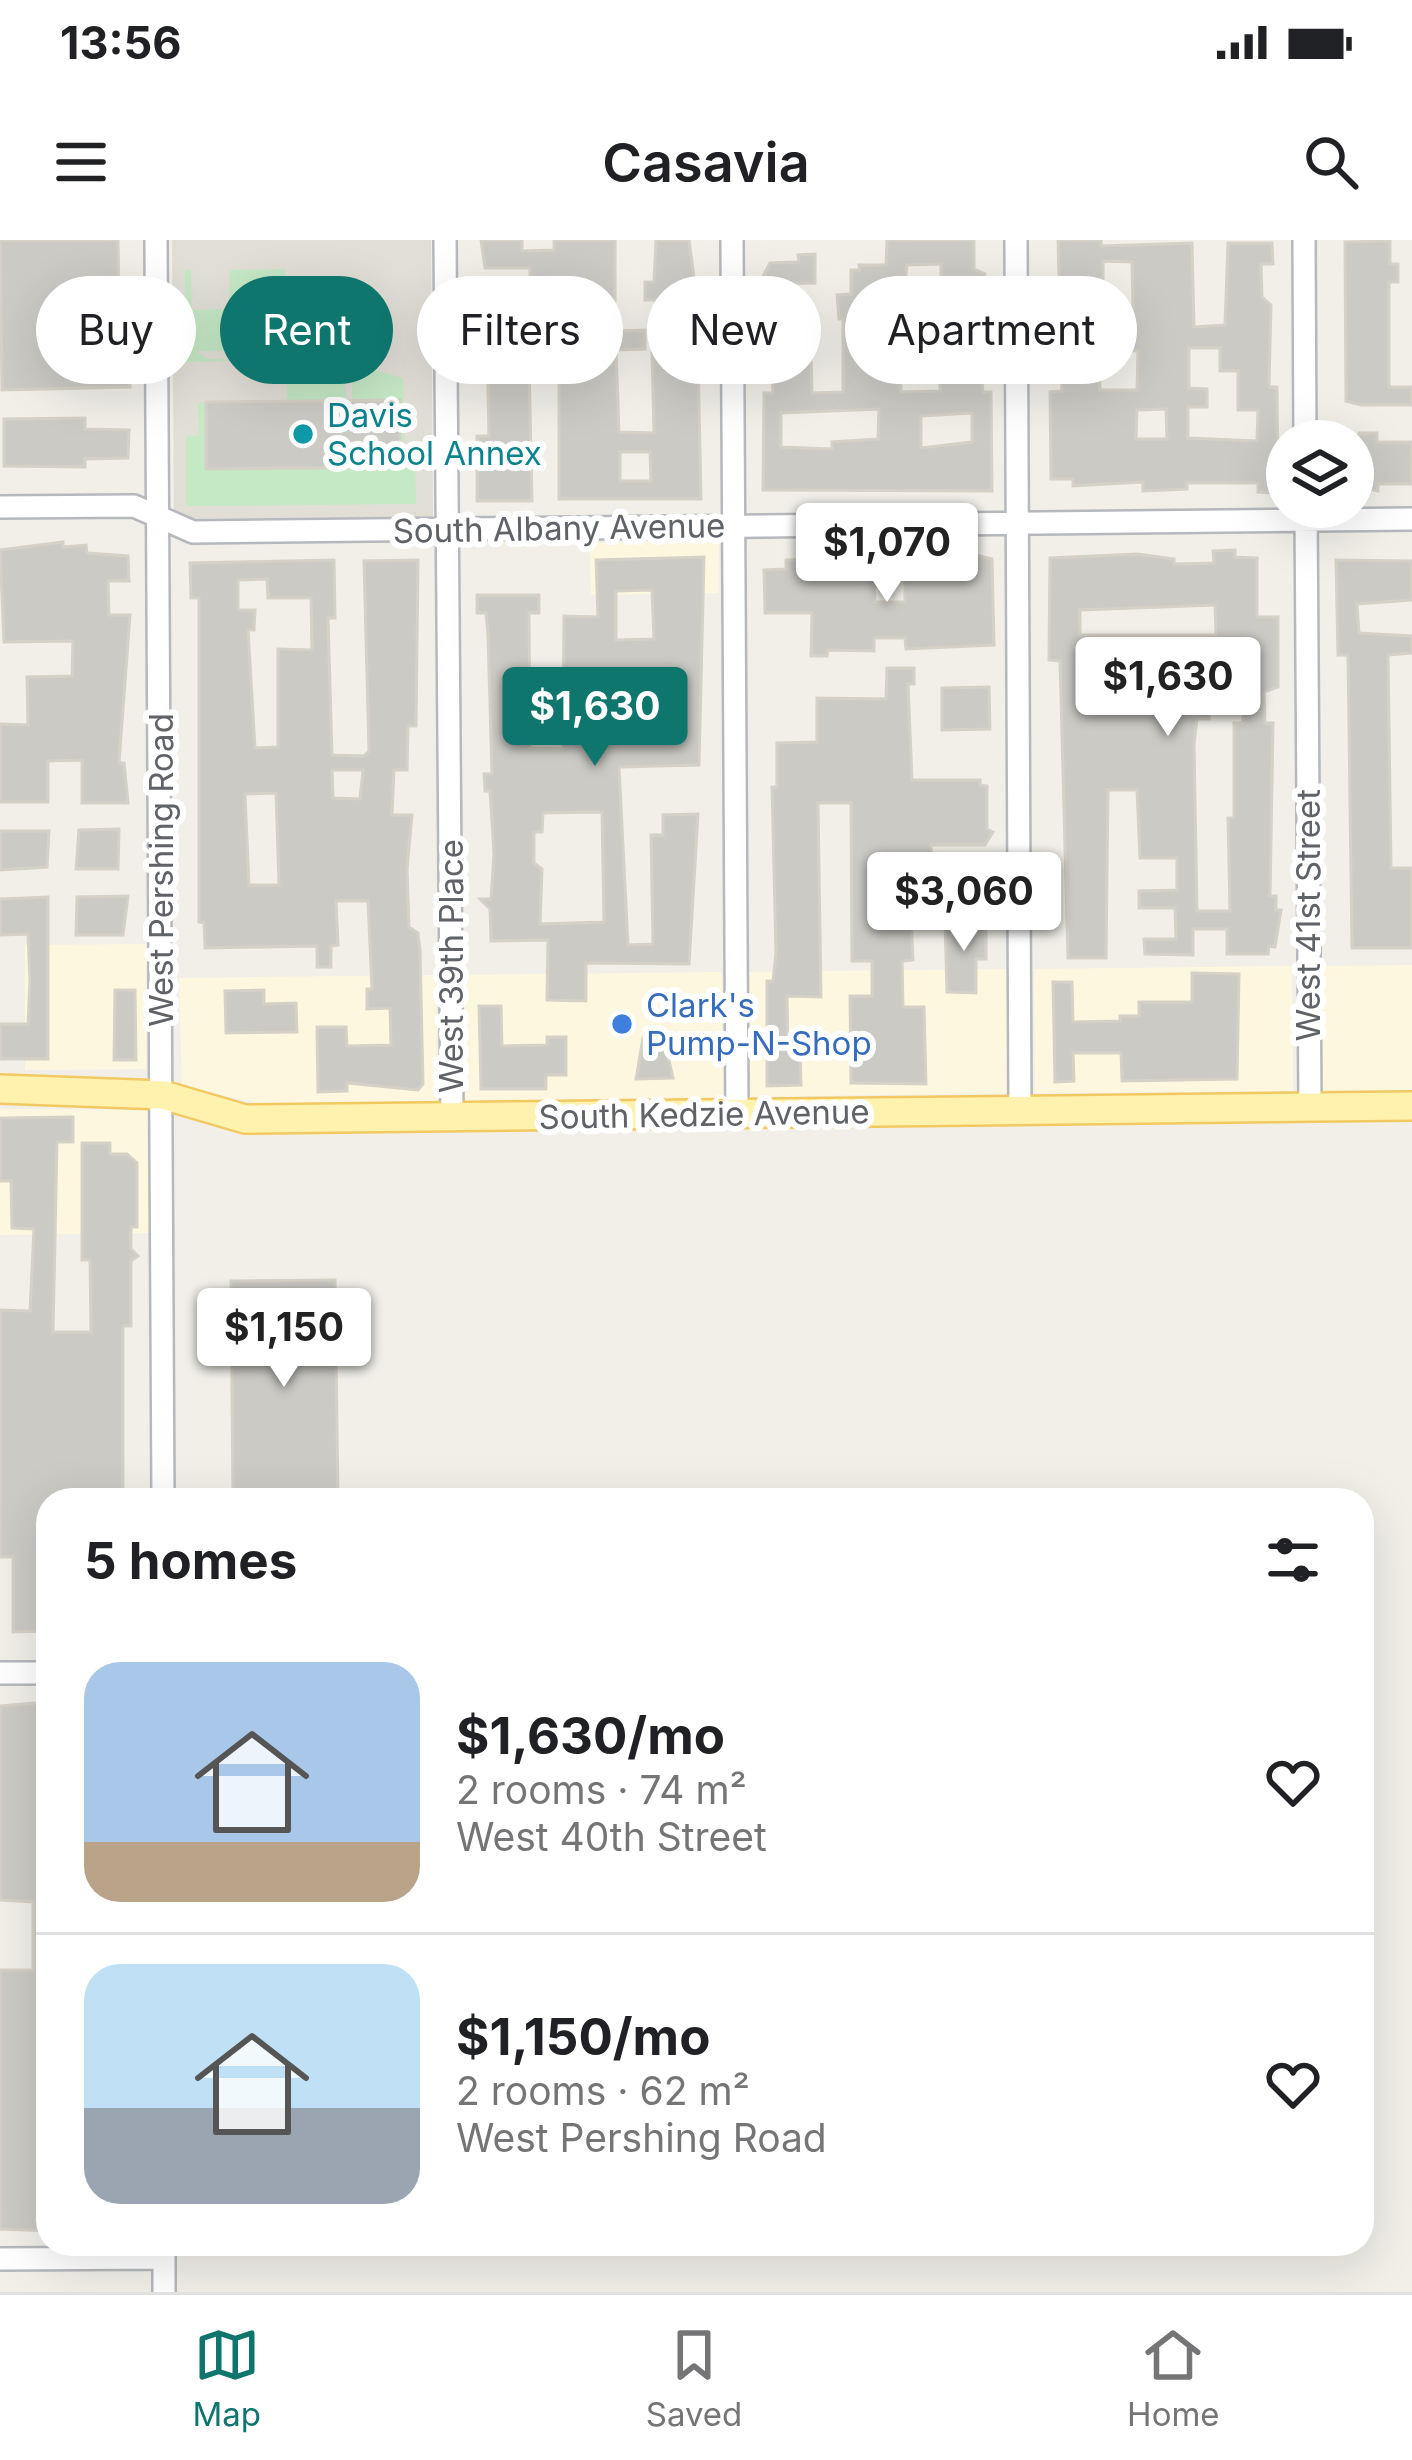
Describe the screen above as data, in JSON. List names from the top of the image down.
{
  "streets": {
    "main road": ["South Kedzie Avenue"],
    "street": [
      "South Albany Avenue",
      "West Pershing Road",
      "West 41st Street",
      "West 39th Place"
    ]
  },
  "crossings": [
    ["South Albany Avenue", "West Pershing Road"],
    ["South Albany Avenue", "West 39th Place"],
    ["West Pershing Road", "South Kedzie Avenue"],
    ["West 41st Street", "South Kedzie Avenue"],
    ["West 39th Place", "South Kedzie Avenue"]
  ],
  "places": ["Davis School Annex", "Clark's Pump-N-Shop"],
  "page": {
    "status": "13:56",
    "header": "Casavia",
    "chip": [
      "Buy",
      "Rent",
      "Filters",
      "New",
      "Apartment"
    ],
    "price": [
      "$1,070",
      "$1,630",
      "$1,630",
      "$3,060",
      "$1,150"
    ],
    "heading": "5 homes",
    "list": [
      {
        "name": "$1,630/mo",
        "note": "2 rooms · 74 m² · West 40th Street"
      },
      {
        "name": "$1,150/mo",
        "note": "2 rooms · 62 m² · West Pershing Road"
      }
    ],
    "tabs": ["Map", "Saved", "Home"]
  }
}
